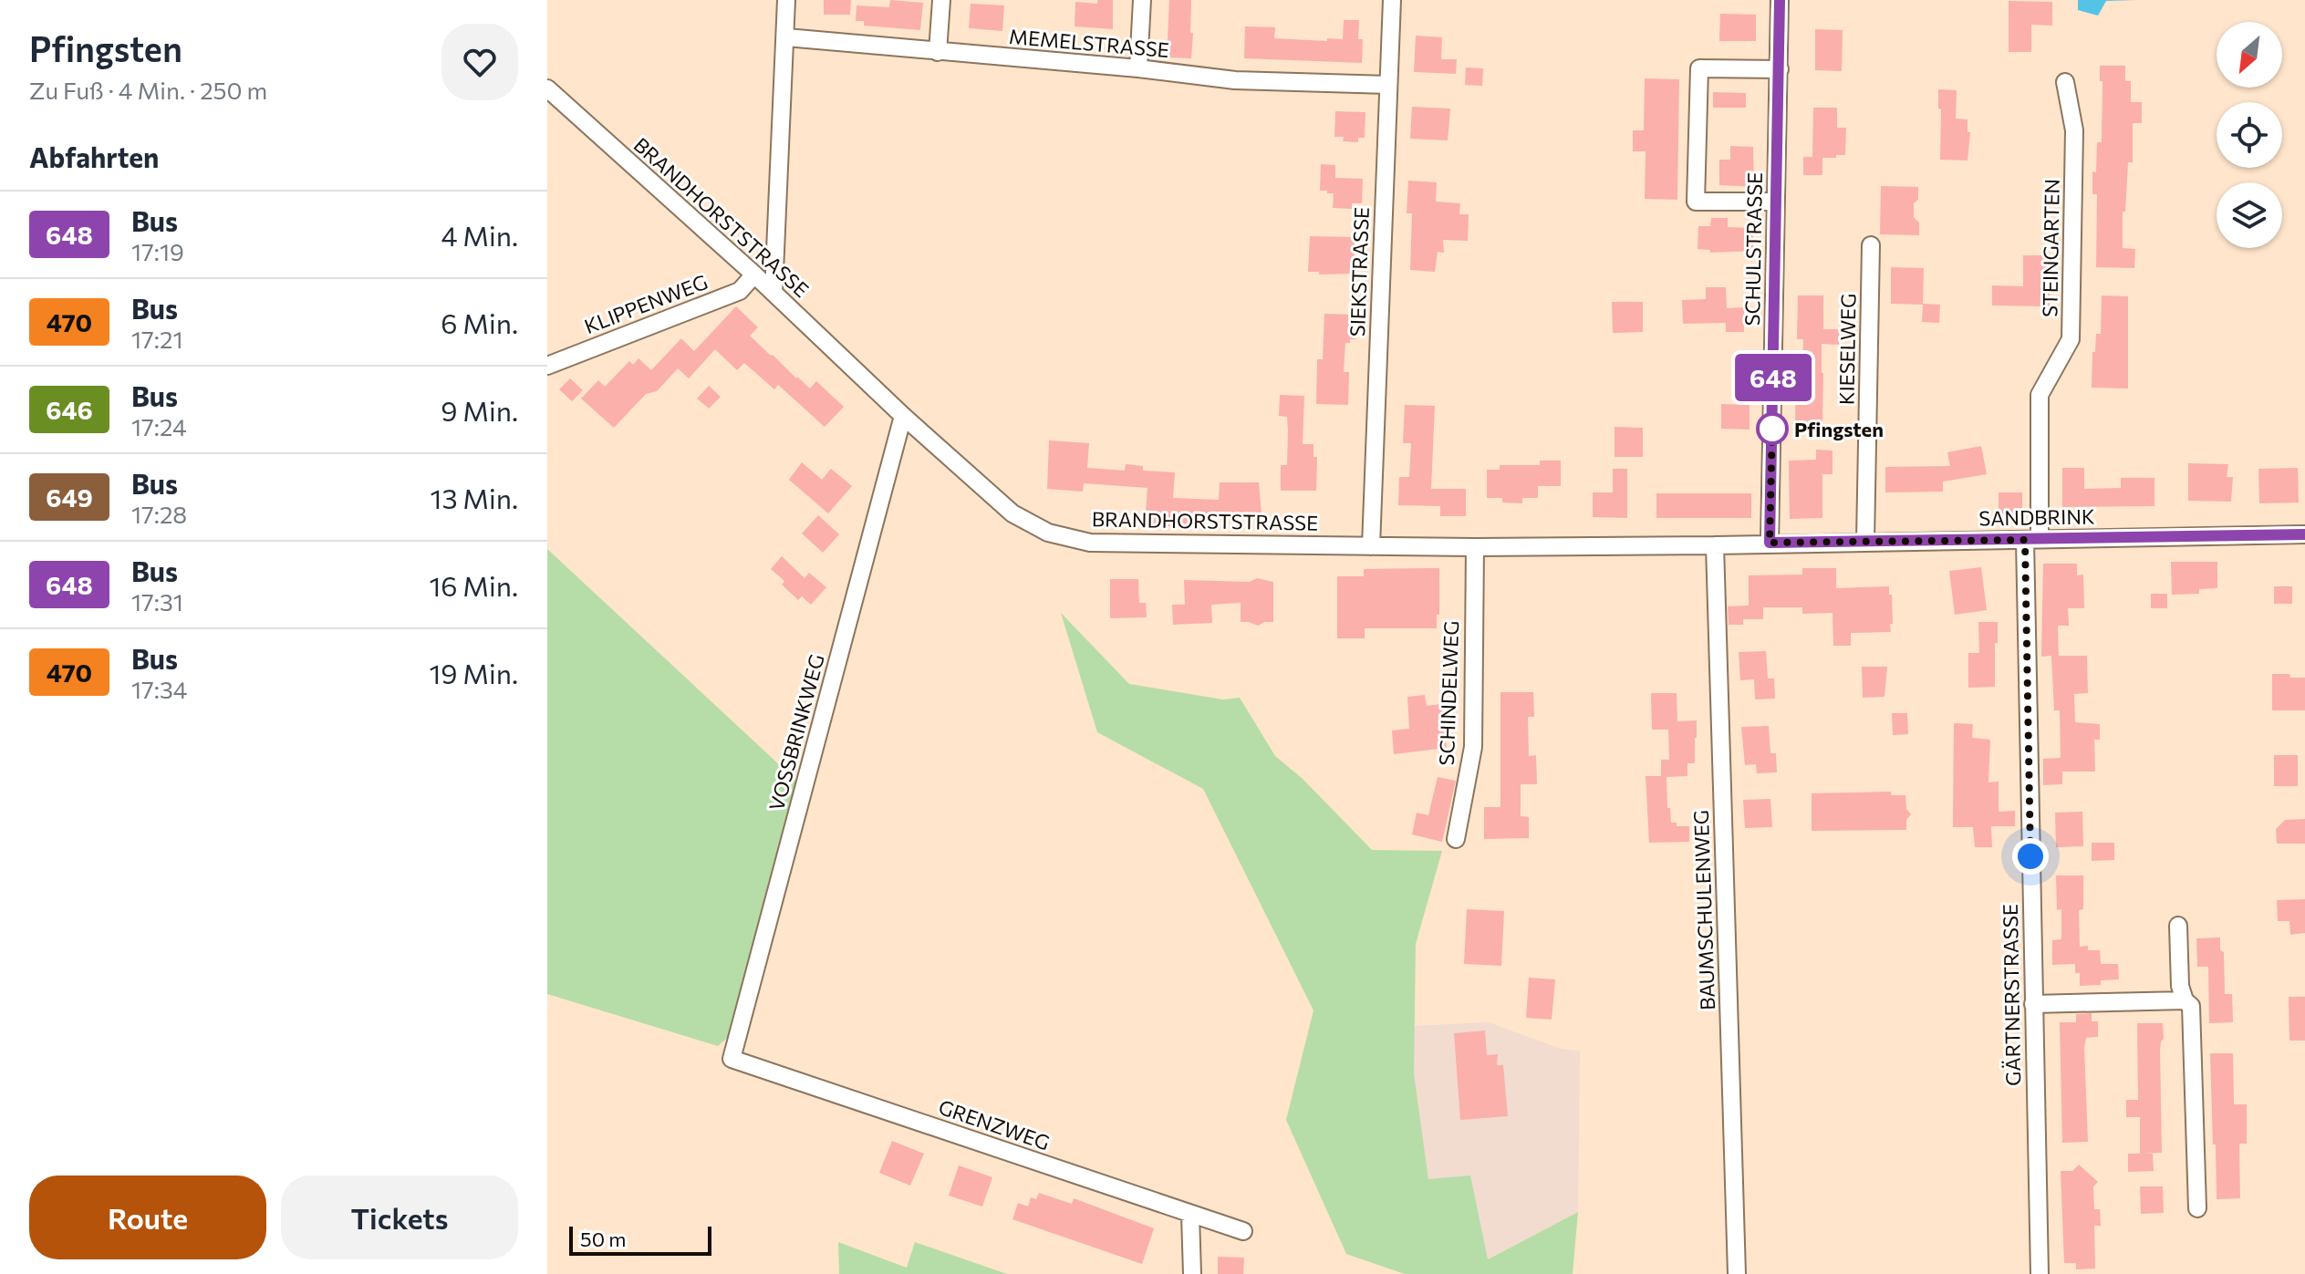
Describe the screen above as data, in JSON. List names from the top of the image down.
{
  "streets": {
    "street": [
      "MEMELSTRASSE",
      "BRANDHORSTSTRASSE",
      "STEINGARTEN",
      "SCHULSTRASSE",
      "SIEKSTRASSE",
      "KLIPPENWEG",
      "KIESELWEG",
      "SANDBRINK",
      "SCHINDELWEG",
      "VOSSBRINKWEG",
      "BAUMSCHULENWEG",
      "GÄRTNERSTRASSE",
      "GRENZWEG"
    ]
  },
  "crossings": [
    ["MEMELSTRASSE", "SIEKSTRASSE"],
    ["BRANDHORSTSTRASSE", "SCHULSTRASSE"],
    ["BRANDHORSTSTRASSE", "SIEKSTRASSE"],
    ["BRANDHORSTSTRASSE", "KLIPPENWEG"],
    ["BRANDHORSTSTRASSE", "SANDBRINK"],
    ["BRANDHORSTSTRASSE", "SCHINDELWEG"],
    ["BRANDHORSTSTRASSE", "VOSSBRINKWEG"],
    ["BRANDHORSTSTRASSE", "BAUMSCHULENWEG"],
    ["STEINGARTEN", "SANDBRINK"],
    ["STEINGARTEN", "GÄRTNERSTRASSE"],
    ["SCHULSTRASSE", "SANDBRINK"],
    ["KIESELWEG", "SANDBRINK"],
    ["SANDBRINK", "GÄRTNERSTRASSE"],
    ["VOSSBRINKWEG", "GRENZWEG"]
  ],
  "places": ["Pfingsten"],
  "lines": ["bus line 648"],
  "scale_bar": "50 m",
  "north": "bottom left",
  "page": {
    "heading": [
      ["Pfingsten", "Zu Fuß · 4 Min. · 250 m"],
      "Abfahrten"
    ],
    "on_map": "648",
    "list": [
      {
        "mark": "648",
        "name": "Bus",
        "note": "17:19",
        "value": "4 Min."
      },
      {
        "mark": "470",
        "name": "Bus",
        "note": "17:21",
        "value": "6 Min."
      },
      {
        "mark": "646",
        "name": "Bus",
        "note": "17:24",
        "value": "9 Min."
      },
      {
        "mark": "649",
        "name": "Bus",
        "note": "17:28",
        "value": "13 Min."
      },
      {
        "mark": "648",
        "name": "Bus",
        "note": "17:31",
        "value": "16 Min."
      },
      {
        "mark": "470",
        "name": "Bus",
        "note": "17:34",
        "value": "19 Min."
      }
    ],
    "buttons": ["Route", "Tickets"],
    "scale": "50 m"
  }
}
